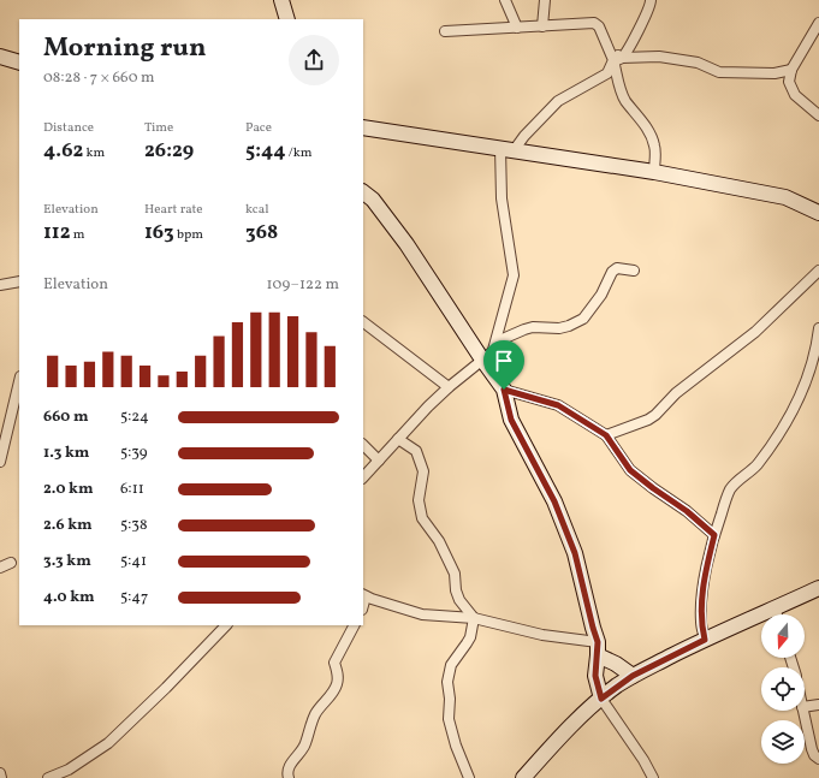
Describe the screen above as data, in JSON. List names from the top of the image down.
{
  "north": "bottom",
  "page": {
    "heading": ["Morning run", "08:28 · 7 × 660 m"],
    "stats": [
      ["Distance", "4.62 km"],
      ["Time", "26:29"],
      ["Pace", "5:44 /km"],
      ["Elevation", "112 m"],
      ["Heart rate", "163 bpm"],
      ["kcal", "368"]
    ],
    "chart": ["Elevation", "109–122 m"],
    "list": [
      {
        "name": "660 m",
        "note": "5:24"
      },
      {
        "name": "1.3 km",
        "note": "5:39"
      },
      {
        "name": "2.0 km",
        "note": "6:11"
      },
      {
        "name": "2.6 km",
        "note": "5:38"
      },
      {
        "name": "3.3 km",
        "note": "5:41"
      },
      {
        "name": "4.0 km",
        "note": "5:47"
      }
    ]
  }
}
